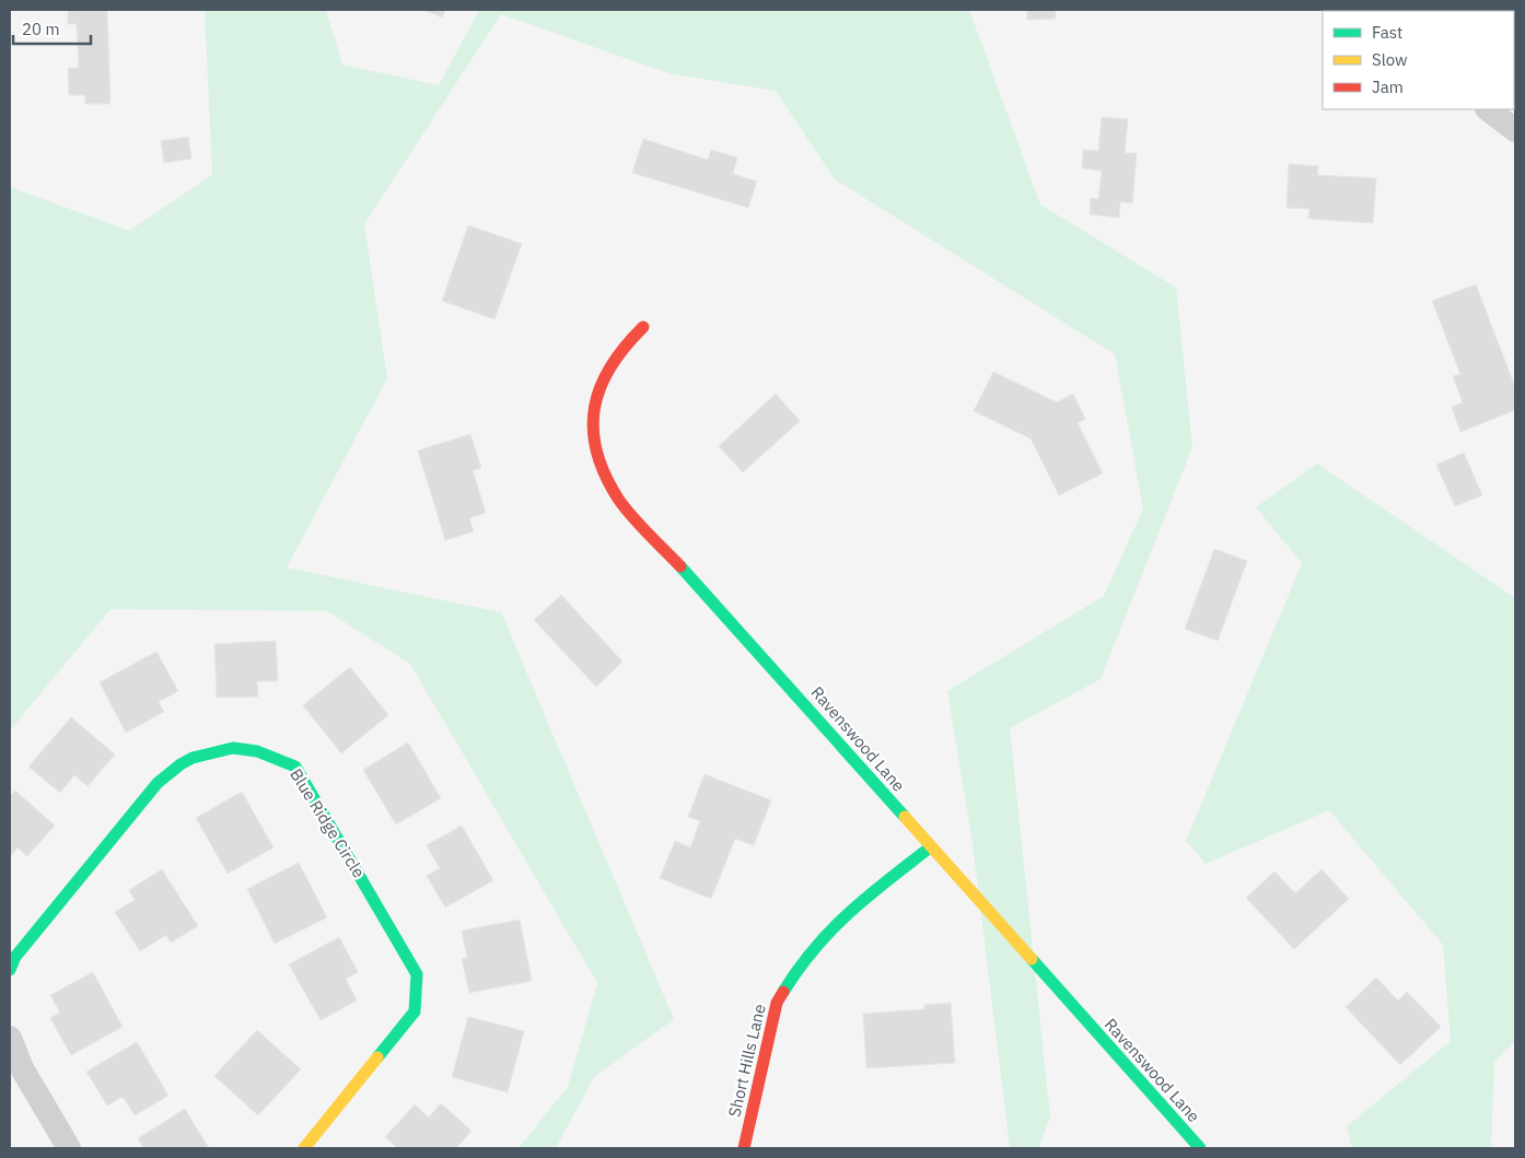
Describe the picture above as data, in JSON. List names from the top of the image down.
{
  "streets": {
    "street": ["Ravenswood Lane", "Blue Ridge Circle", "Short Hills Lane"]
  },
  "crossings": [
    ["Ravenswood Lane", "Short Hills Lane"]
  ],
  "legend": ["Fast", "Slow", "Jam"],
  "scale_bar": "20 m"
}
